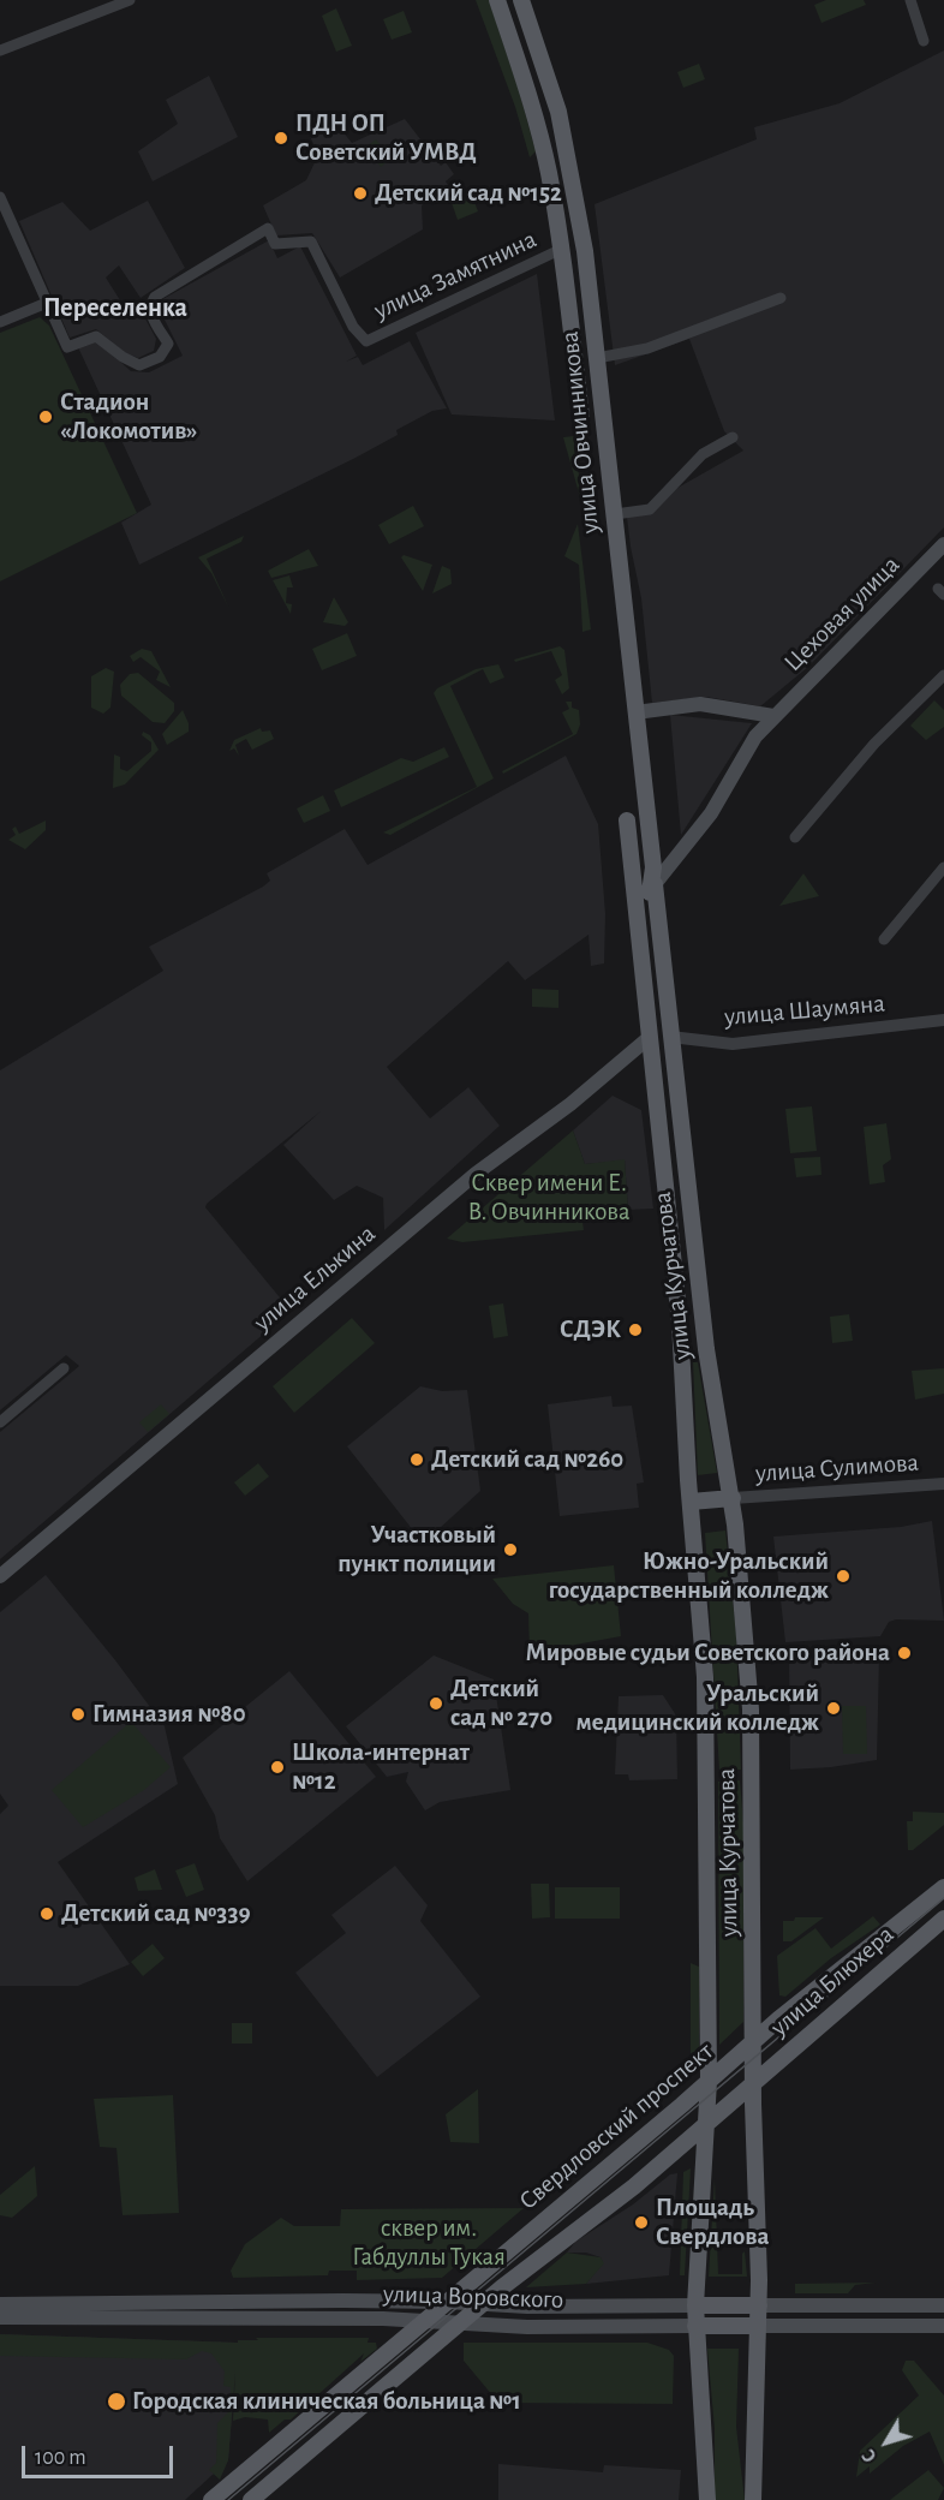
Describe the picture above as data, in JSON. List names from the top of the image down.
{
  "streets": {
    "main road": [
      "улица Овчинникова",
      "Цеховая улица",
      "улица Курчатова",
      "улица Елькина",
      "улица Блюхера",
      "Свердловский проспект",
      "улица Воровского"
    ],
    "street": ["улица Замятнина", "улица Шаумяна", "улица Сулимова"]
  },
  "crossings": [
    ["улица Замятнина", "улица Овчинникова"],
    ["улица Овчинникова", "Цеховая улица"],
    ["улица Овчинникова", "улица Шаумяна"],
    ["улица Овчинникова", "улица Курчатова"],
    ["улица Шаумяна", "улица Курчатова"],
    ["улица Курчатова", "улица Елькина"],
    ["улица Курчатова", "улица Сулимова"],
    ["улица Курчатова", "улица Блюхера"],
    ["улица Курчатова", "Свердловский проспект"],
    ["улица Курчатова", "улица Воровского"],
    ["улица Блюхера", "Свердловский проспект"],
    ["Свердловский проспект", "улица Воровского"]
  ],
  "districts": ["Переселенка"],
  "parks": ["Сквер имени Е. В. Овчинникова", "сквер им. Габдуллы Тукая"],
  "places": [
    "ПДН ОП Советский УМВД",
    "Детский сад №152",
    "Стадион «Локомотив»",
    "СДЭК",
    "Детский сад №260",
    "Участковый пункт полиции",
    "Южно-Уральский государственный колледж",
    "Мировые судьи Советского района",
    "Детский сад № 270",
    "Уральский медицинский колледж",
    "Гимназия №80",
    "Школа-интернат №12",
    "Детский сад №339",
    "Площадь Свердлова",
    "Городская клиническая больница №1"
  ],
  "scale_bar": "100 m",
  "north": "bottom left"
}
